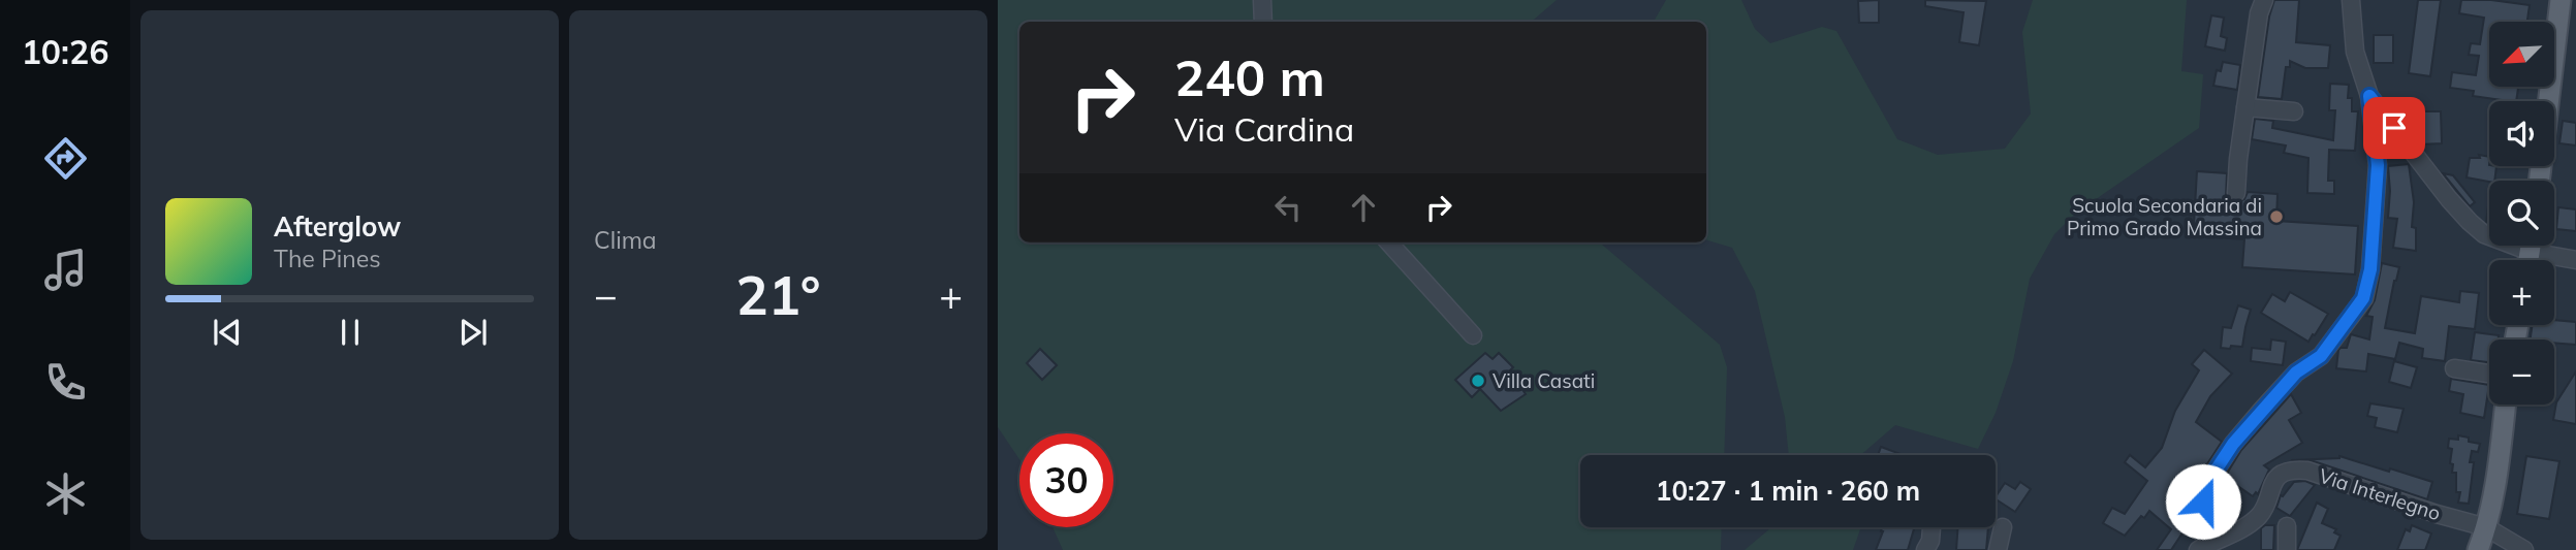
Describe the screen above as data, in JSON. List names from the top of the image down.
{
  "streets": {
    "street": ["Via Interlegno"]
  },
  "places": ["Scuola Secondaria di Primo Grado Massina", "Villa Casati"],
  "north": "bottom left",
  "page": {
    "tabs": "10:26",
    "tile": "Clima",
    "map_buttons": ["+", "−"],
    "turn": ["240 m", "Via Cardina"],
    "song": ["Afterglow", "The Pines"],
    "heat": ["−", "21°", "+"],
    "limit": "30",
    "trip": "10:27 · 1 min · 260 m"
  }
}
